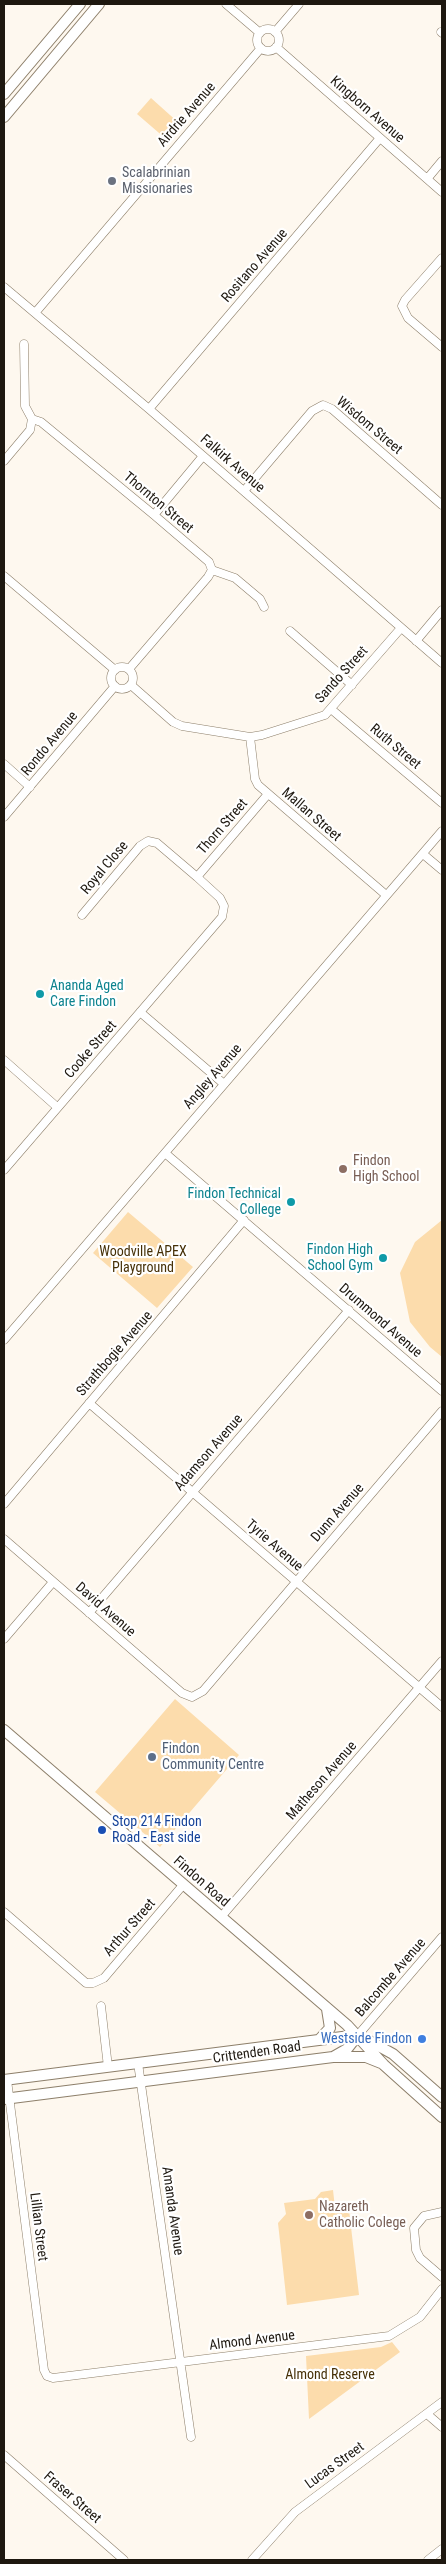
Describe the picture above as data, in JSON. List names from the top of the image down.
{
  "streets": {
    "main road": ["Findon Road", "Crittenden Road"],
    "street": [
      "Kingborn Avenue",
      "Airdrie Avenue",
      "Rositano Avenue",
      "Wisdom Street",
      "Falkirk Avenue",
      "Thornton Street",
      "Sando Street",
      "Rondo Avenue",
      "Ruth Street",
      "Mallan Street",
      "Thorn Street",
      "Royal Close",
      "Cooke Street",
      "Angley Avenue",
      "Drummond Avenue",
      "Strathbogie Avenue",
      "Adamson Avenue",
      "Dunn Avenue",
      "Tyrie Avenue",
      "David Avenue",
      "Matheson Avenue",
      "Arthur Street",
      "Balcombe Avenue",
      "Amanda Avenue",
      "Lillian Street",
      "Almond Avenue",
      "Lucas Street",
      "Fraser Street"
    ]
  },
  "crossings": [
    ["Kingborn Avenue", "Airdrie Avenue"],
    ["Kingborn Avenue", "Rositano Avenue"],
    ["Airdrie Avenue", "Falkirk Avenue"],
    ["Rositano Avenue", "Falkirk Avenue"],
    ["Wisdom Street", "Falkirk Avenue"],
    ["Falkirk Avenue", "Sando Street"],
    ["Sando Street", "Rondo Avenue"],
    ["Sando Street", "Ruth Street"],
    ["Sando Street", "Mallan Street"],
    ["Mallan Street", "Thorn Street"],
    ["Mallan Street", "Angley Avenue"],
    ["Thorn Street", "Royal Close"],
    ["Thorn Street", "Cooke Street"],
    ["Royal Close", "Cooke Street"],
    ["Angley Avenue", "Drummond Avenue"],
    ["Drummond Avenue", "Strathbogie Avenue"],
    ["Drummond Avenue", "Adamson Avenue"],
    ["Strathbogie Avenue", "Tyrie Avenue"],
    ["Adamson Avenue", "Tyrie Avenue"],
    ["Adamson Avenue", "David Avenue"],
    ["Dunn Avenue", "Tyrie Avenue"],
    ["Dunn Avenue", "David Avenue"],
    ["Tyrie Avenue", "Matheson Avenue"],
    ["Matheson Avenue", "Findon Road"],
    ["Findon Road", "Arthur Street"],
    ["Findon Road", "Balcombe Avenue"],
    ["Findon Road", "Crittenden Road"],
    ["Balcombe Avenue", "Crittenden Road"],
    ["Crittenden Road", "Amanda Avenue"],
    ["Crittenden Road", "Lillian Street"],
    ["Amanda Avenue", "Almond Avenue"],
    ["Lillian Street", "Almond Avenue"]
  ],
  "parks": ["Woodville APEX Playground", "Almond Reserve"],
  "places": [
    "Scalabrinian Missionaries",
    "Ananda Aged Care Findon",
    "Findon High School",
    "Findon Technical College",
    "Findon High School Gym",
    "Findon Community Centre",
    "Stop 214 Findon Road - East side",
    "Westside Findon",
    "Nazareth Catholic Colege"
  ]
}
